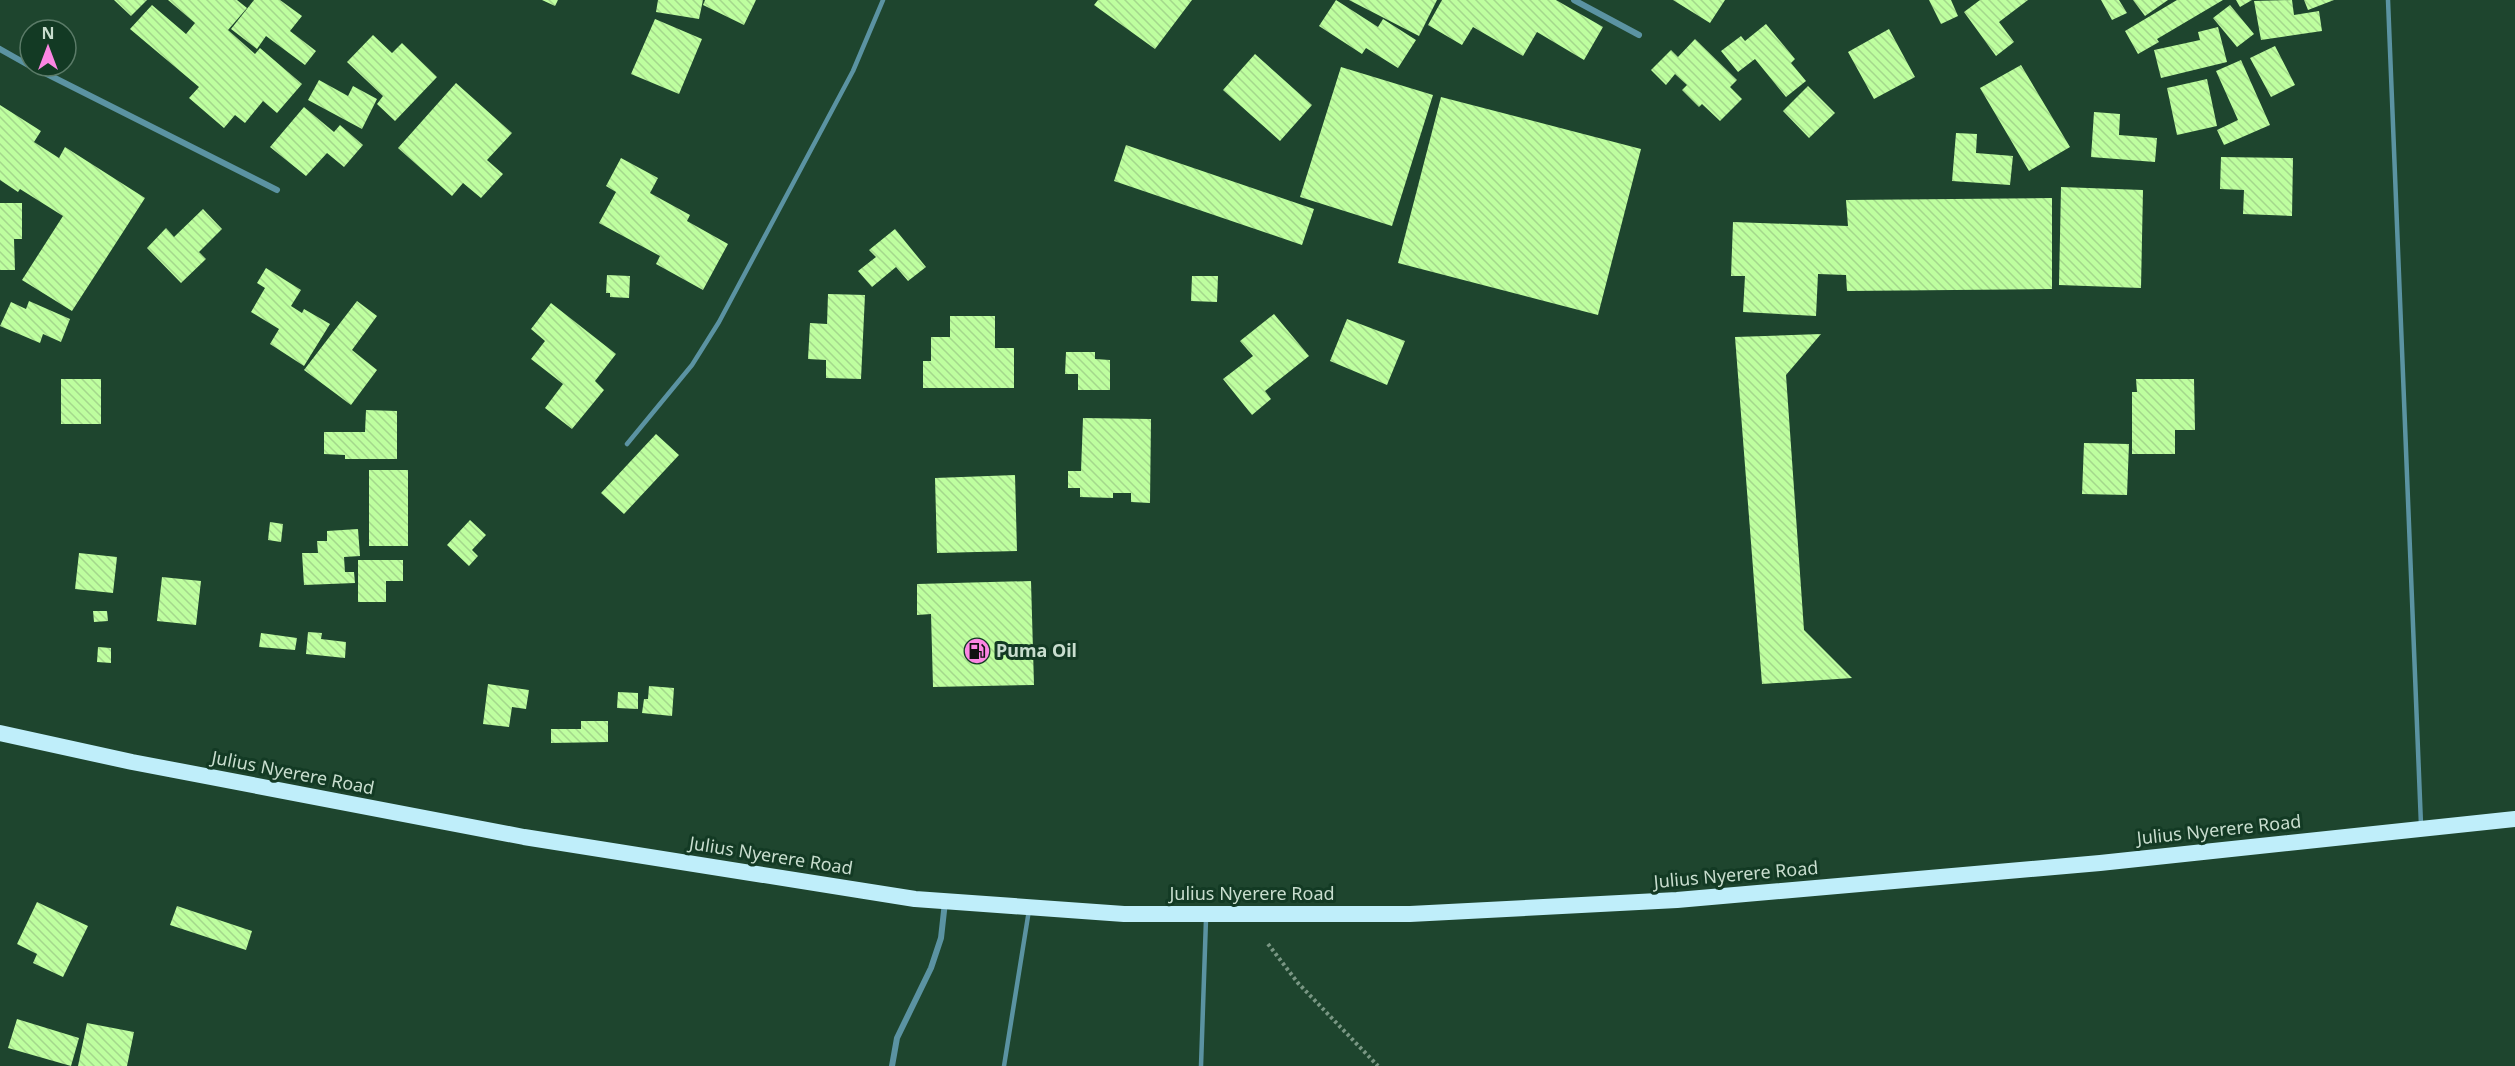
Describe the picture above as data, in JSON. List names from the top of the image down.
{
  "streets": {
    "highway": ["Julius Nyerere Road"]
  },
  "places": {
    "fuel station": ["Puma Oil"]
  },
  "north": "top"
}
